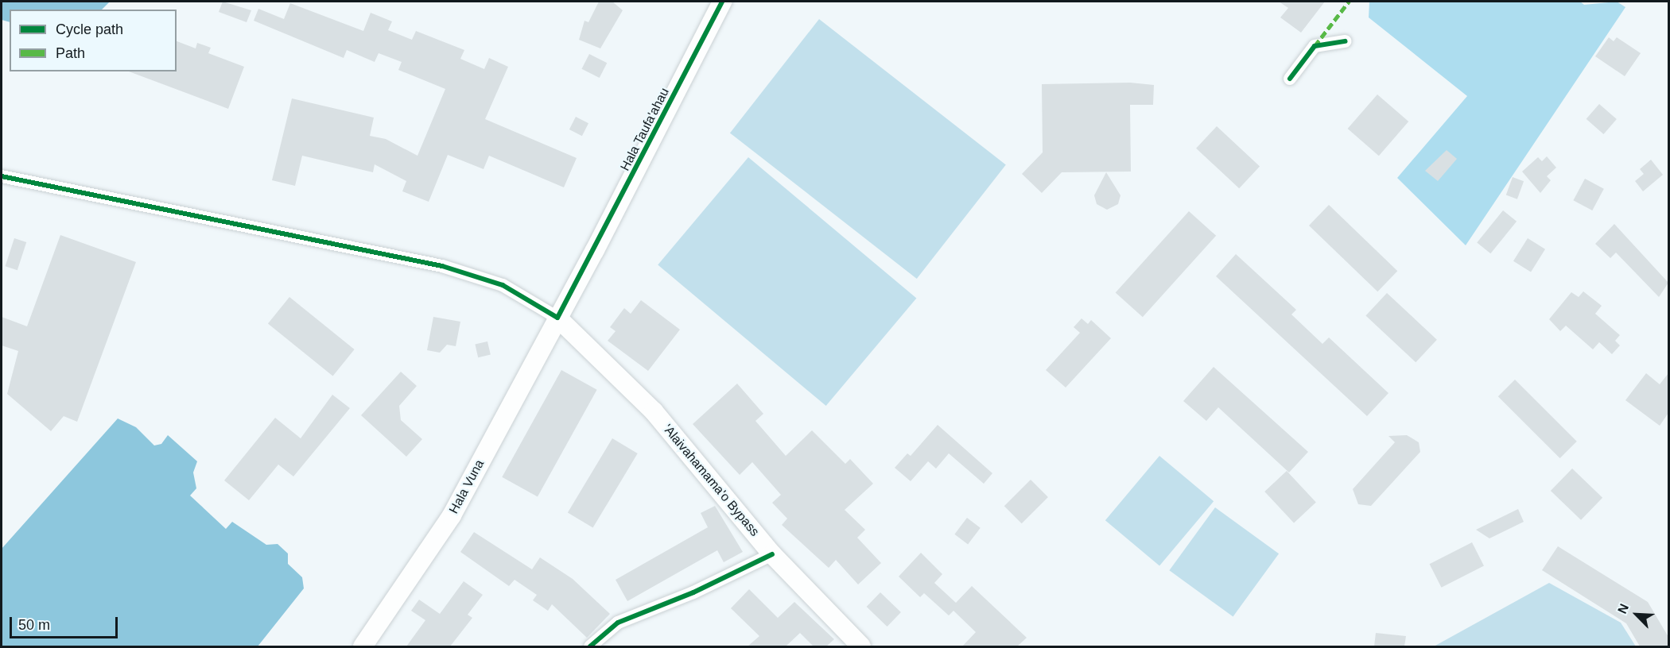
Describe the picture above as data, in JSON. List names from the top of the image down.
{
  "streets": {
    "main road": ["Hala Taufa'ahau", "'Alaivahamama'o Bypass", "Hala Vuna"]
  },
  "crossings": [
    ["Hala Taufa'ahau", "'Alaivahamama'o Bypass"],
    ["Hala Taufa'ahau", "Hala Vuna"],
    ["'Alaivahamama'o Bypass", "Hala Vuna"]
  ],
  "legend": ["Cycle path", "Path"],
  "scale_bar": "50 m",
  "north": "top left"
}
